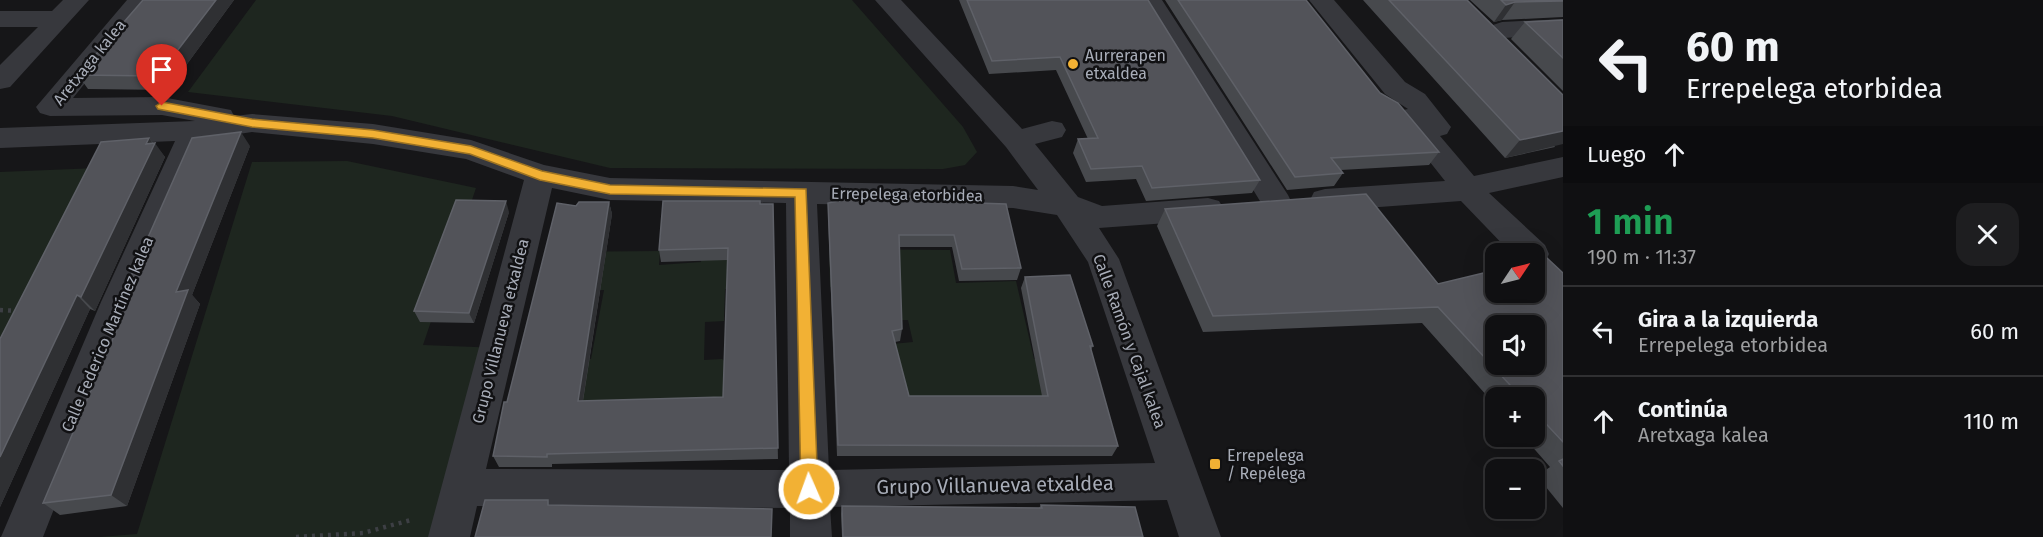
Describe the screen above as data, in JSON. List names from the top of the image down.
{
  "streets": {
    "street": [
      "Aretxaga kalea",
      "Errepelega etorbidea",
      "Grupo Villanueva etxaldea",
      "Calle Federico Martínez kalea",
      "Calle Ramón y Cajal kalea"
    ]
  },
  "crossings": [
    ["Aretxaga kalea", "Errepelega etorbidea"],
    ["Errepelega etorbidea", "Grupo Villanueva etxaldea"],
    ["Errepelega etorbidea", "Calle Federico Martínez kalea"],
    ["Errepelega etorbidea", "Calle Ramón y Cajal kalea"],
    ["Grupo Villanueva etxaldea", "Calle Ramón y Cajal kalea"]
  ],
  "places": {
    "other": ["Aurrerapen etxaldea"],
    "transit": ["Errepelega / Repélega"]
  },
  "north": "top right",
  "page": {
    "turn": ["60 m", "Errepelega etorbidea"],
    "then": "Luego",
    "heading": ["1 min", "190 m · 11:37"],
    "map_buttons": ["+", "−"],
    "list": [
      {
        "name": "Gira a la izquierda",
        "note": "Errepelega etorbidea",
        "value": "60 m"
      },
      {
        "name": "Continúa",
        "note": "Aretxaga kalea",
        "value": "110 m"
      }
    ]
  }
}
